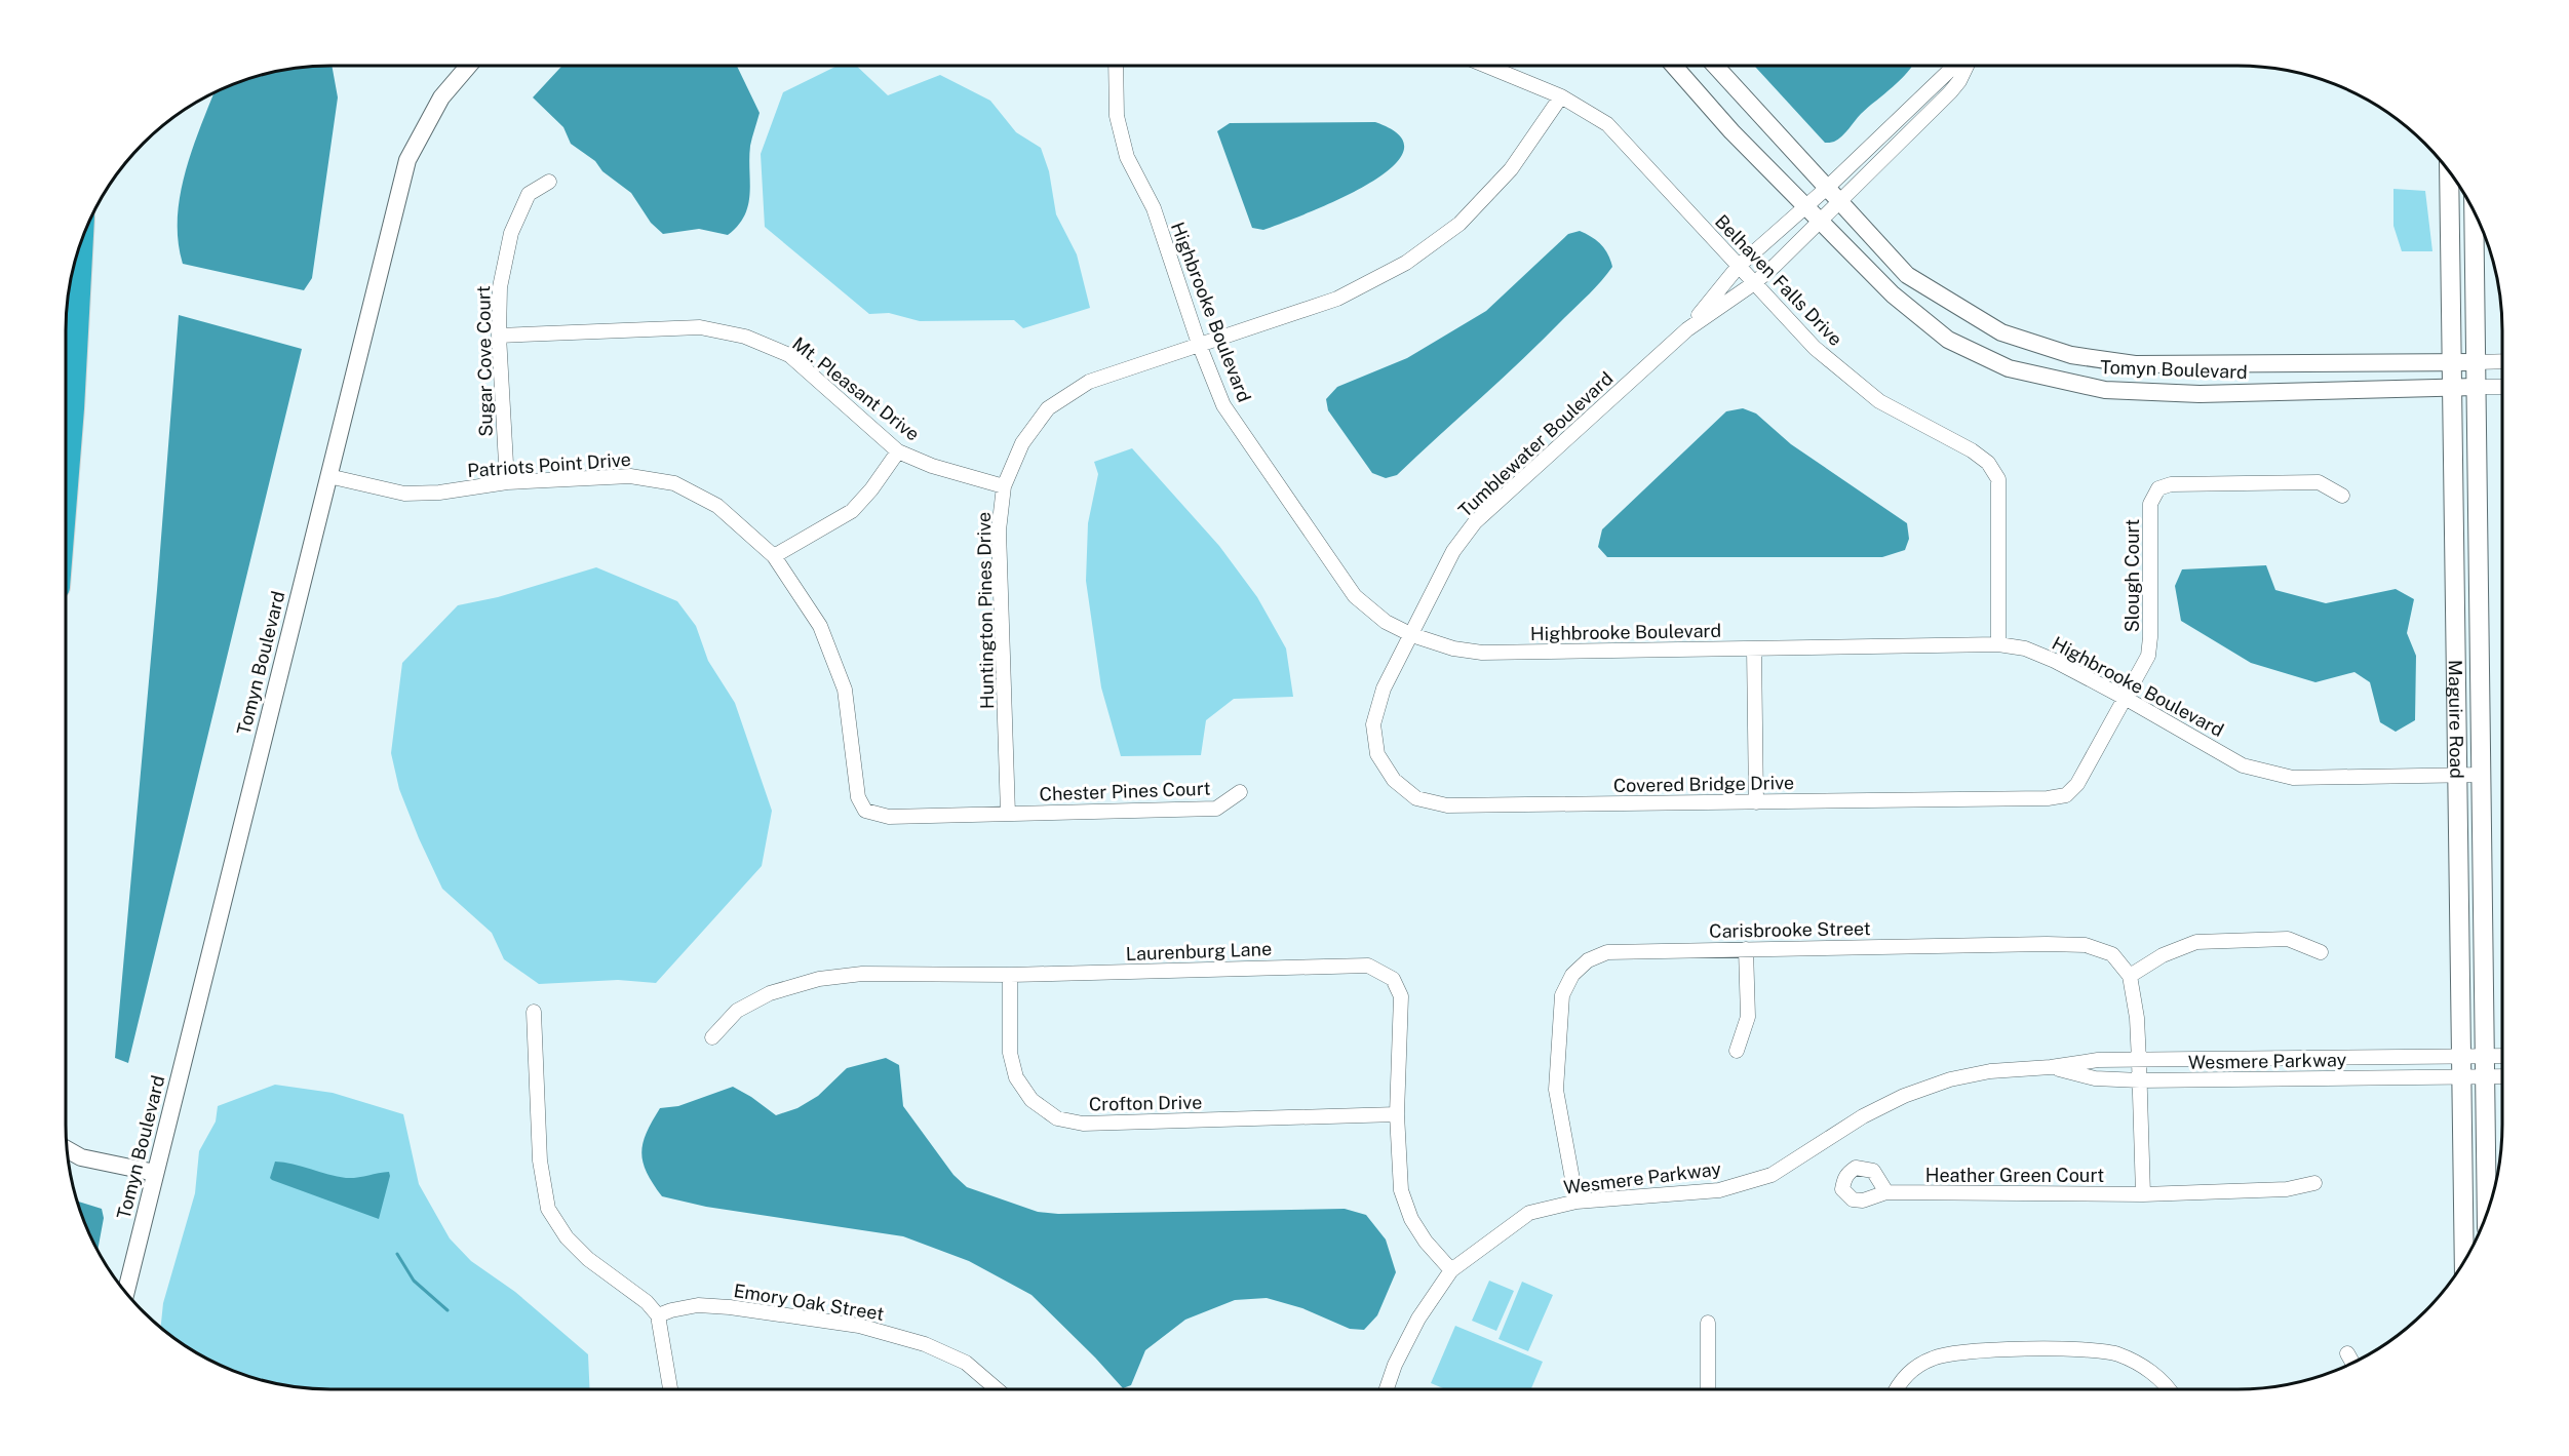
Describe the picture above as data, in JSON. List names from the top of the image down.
{
  "streets": {
    "main road": ["Maguire Road"],
    "street": [
      "Belhaven Falls Drive",
      "Highbrooke Boulevard",
      "Sugar Cove Court",
      "Tomyn Boulevard",
      "Mt. Pleasant Drive",
      "Tumblewater Boulevard",
      "Patriots Point Drive",
      "Slough Court",
      "Huntington Pines Drive",
      "Covered Bridge Drive",
      "Chester Pines Court",
      "Carisbrooke Street",
      "Laurenburg Lane",
      "Wesmere Parkway",
      "Crofton Drive",
      "Heather Green Court",
      "Emory Oak Street"
    ]
  },
  "crossings": [
    ["Belhaven Falls Drive", "Highbrooke Boulevard"],
    ["Belhaven Falls Drive", "Tumblewater Boulevard"],
    ["Belhaven Falls Drive", "Huntington Pines Drive"],
    ["Highbrooke Boulevard", "Tumblewater Boulevard"],
    ["Highbrooke Boulevard", "Slough Court"],
    ["Highbrooke Boulevard", "Huntington Pines Drive"],
    ["Highbrooke Boulevard", "Maguire Road"],
    ["Highbrooke Boulevard", "Covered Bridge Drive"],
    ["Sugar Cove Court", "Mt. Pleasant Drive"],
    ["Sugar Cove Court", "Patriots Point Drive"],
    ["Tomyn Boulevard", "Tumblewater Boulevard"],
    ["Tomyn Boulevard", "Patriots Point Drive"],
    ["Tomyn Boulevard", "Maguire Road"],
    ["Mt. Pleasant Drive", "Huntington Pines Drive"],
    ["Tumblewater Boulevard", "Covered Bridge Drive"],
    ["Patriots Point Drive", "Huntington Pines Drive"],
    ["Patriots Point Drive", "Chester Pines Court"],
    ["Slough Court", "Covered Bridge Drive"],
    ["Huntington Pines Drive", "Chester Pines Court"],
    ["Maguire Road", "Wesmere Parkway"],
    ["Carisbrooke Street", "Wesmere Parkway"],
    ["Laurenburg Lane", "Wesmere Parkway"],
    ["Laurenburg Lane", "Crofton Drive"]
  ]
}
